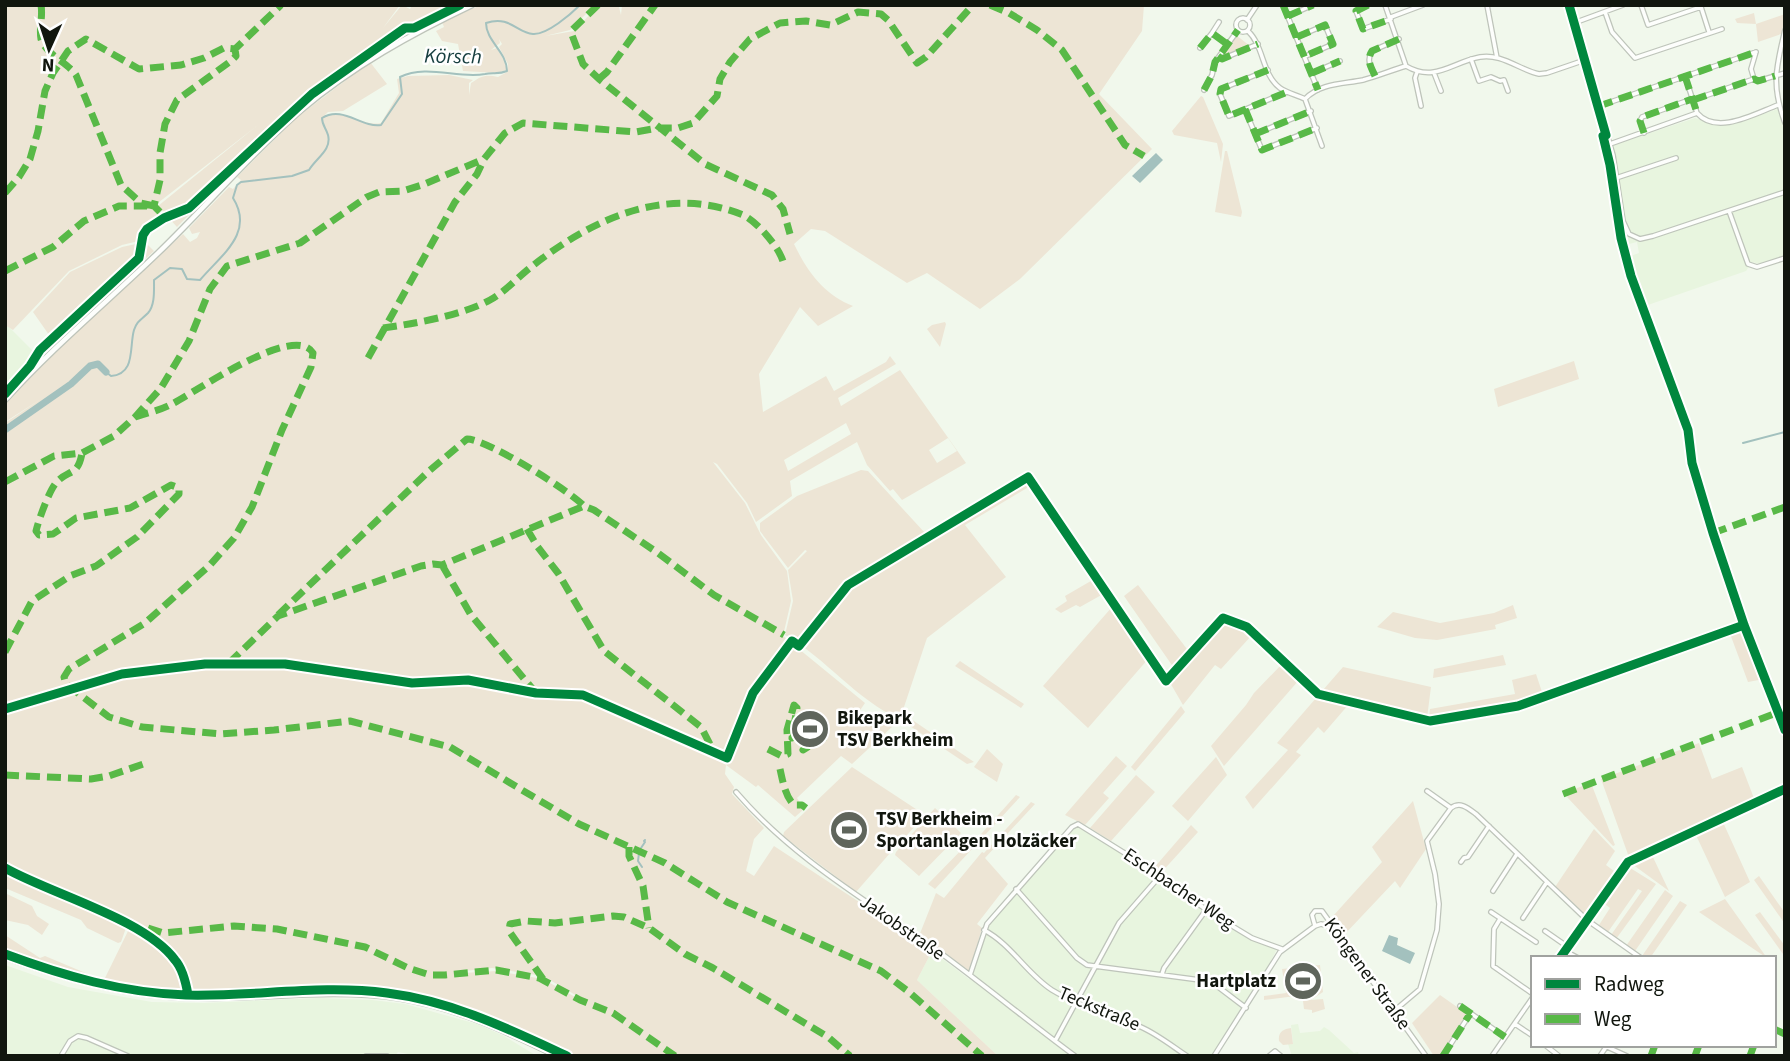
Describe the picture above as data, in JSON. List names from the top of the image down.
{
  "streets": {
    "street": [
      "Eschbacher Weg",
      "Jakobstraße",
      "Köngener Straße",
      "Teckstraße"
    ]
  },
  "water": ["Körsch"],
  "places": {
    "sports": ["Bikepark TSV Berkheim", "TSV Berkheim - Sportanlagen Holzäcker", "Hartplatz"]
  },
  "legend": ["Radweg", "Weg"],
  "north": "bottom"
}
